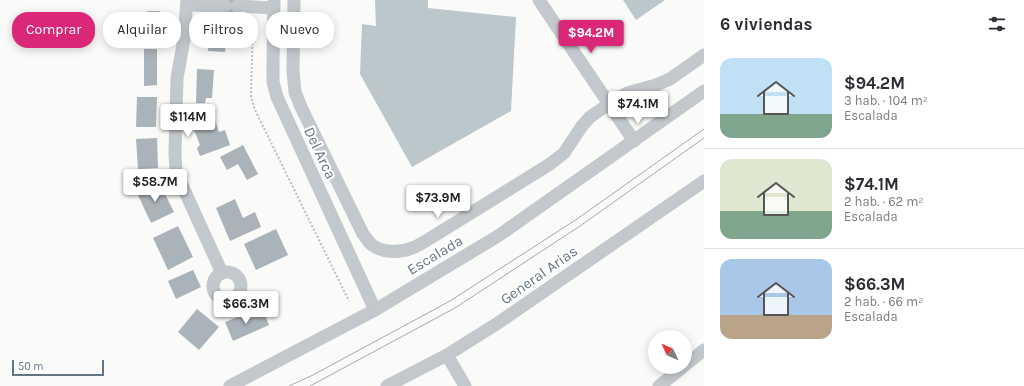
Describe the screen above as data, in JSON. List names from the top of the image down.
{
  "streets": {
    "street": ["Del Arca", "Escalada", "General Arias"]
  },
  "crossings": [
    ["Del Arca", "Escalada"]
  ],
  "scale_bar": "50 m",
  "north": "top left",
  "page": {
    "heading": "6 viviendas",
    "chip": [
      "Comprar",
      "Alquilar",
      "Filtros",
      "Nuevo"
    ],
    "price": [
      "$94.2M",
      "$74.1M",
      "$114M",
      "$58.7M",
      "$73.9M",
      "$66.3M"
    ],
    "list": [
      {
        "name": "$94.2M",
        "note": "3 hab. · 104 m² · Escalada"
      },
      {
        "name": "$74.1M",
        "note": "2 hab. · 62 m² · Escalada"
      },
      {
        "name": "$66.3M",
        "note": "2 hab. · 66 m² · Escalada"
      }
    ],
    "scale": "50 m"
  }
}
